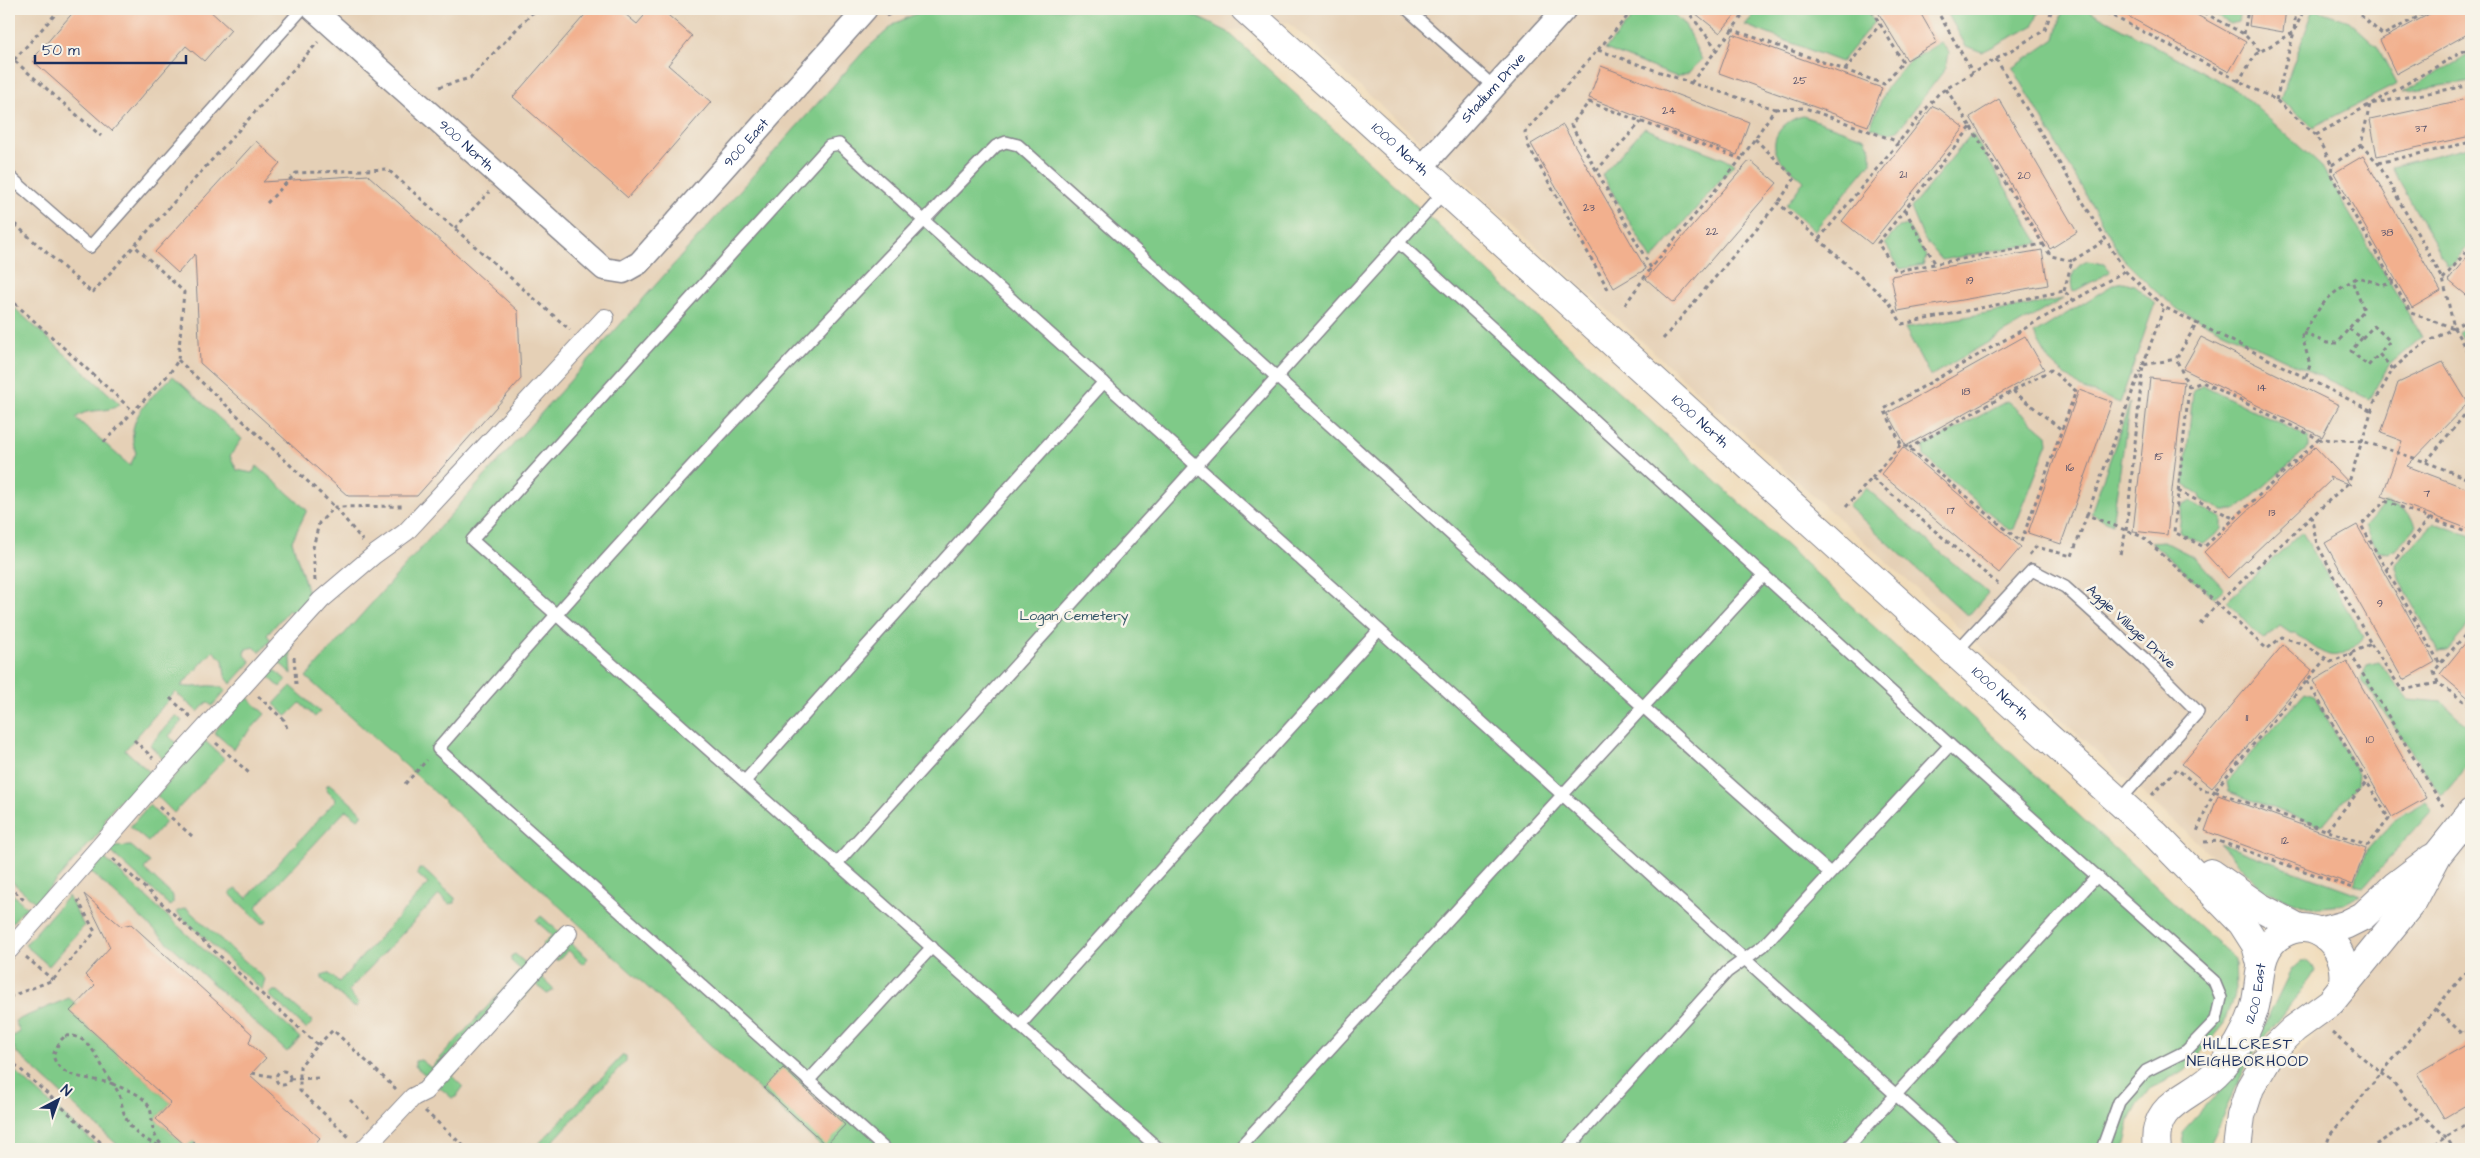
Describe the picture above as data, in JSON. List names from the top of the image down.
{
  "streets": {
    "street": [
      "Stadium Drive",
      "900 East",
      "900 North",
      "1000 North",
      "1200 East"
    ],
    "lane": ["Aggie Village Drive"]
  },
  "crossings": [
    ["Stadium Drive", "1000 North"],
    ["900 East", "900 North"],
    ["1000 North", "Aggie Village Drive"],
    ["1000 North", "1200 East"]
  ],
  "districts": ["HILLCREST NEIGHBORHOOD"],
  "parks": ["Logan Cemetery"],
  "house_numbers": [
    "25",
    "24",
    "37",
    "21",
    "20",
    "23",
    "22",
    "38",
    "19",
    "14",
    "18",
    "15",
    "16",
    "7",
    "17",
    "13",
    "9",
    "11",
    "10",
    "12"
  ],
  "scale_bar": "50 m",
  "north": "top right"
}
